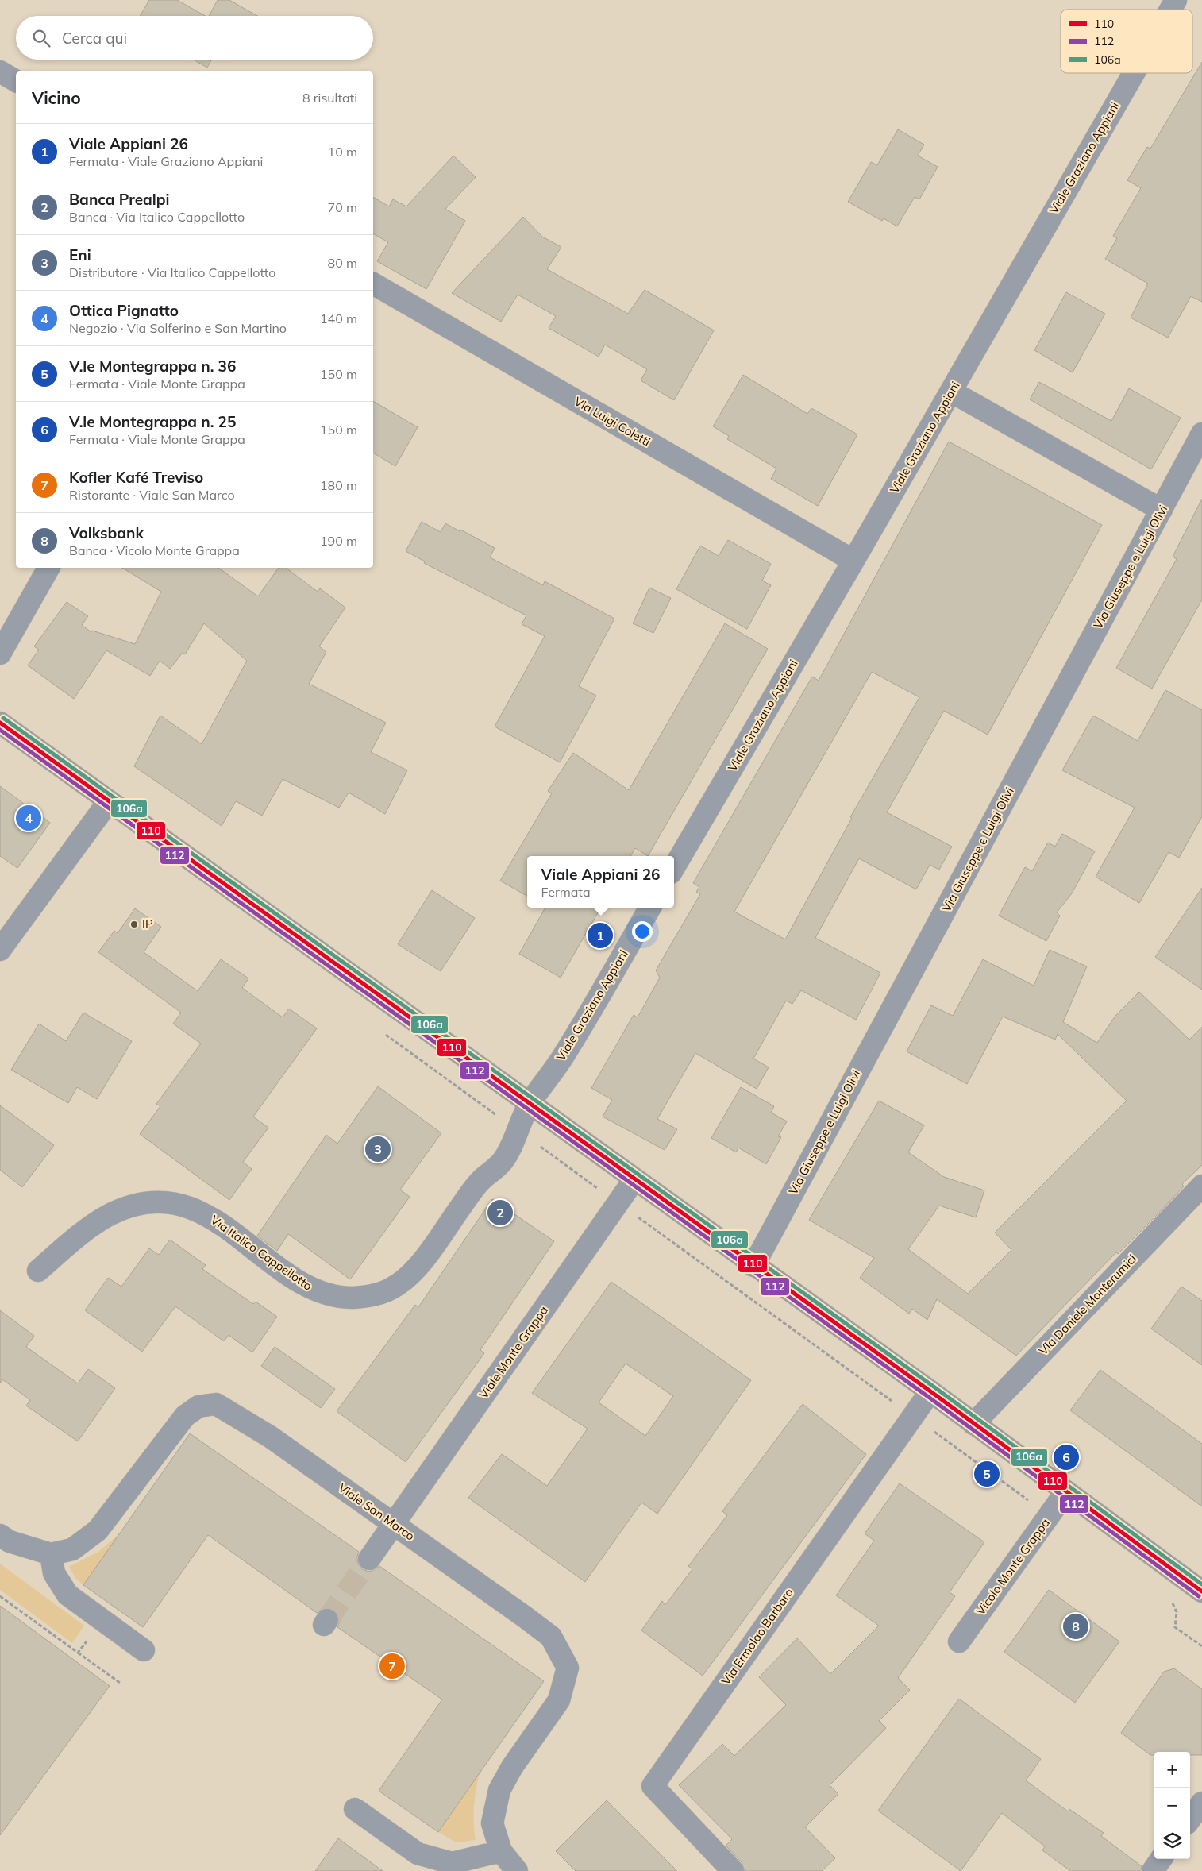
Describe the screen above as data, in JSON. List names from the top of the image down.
{
  "streets": {
    "street": [
      "Viale Graziano Appiani",
      "Via Luigi Coletti",
      "Via Giuseppe e Luigi Olivi",
      "Via Italico Cappellotto",
      "Via Daniele Monterumici",
      "Viale Monte Grappa",
      "Viale San Marco",
      "Vicolo Monte Grappa",
      "Via Ermolao Barbaro"
    ]
  },
  "crossings": [
    ["Viale Graziano Appiani", "Via Luigi Coletti"],
    ["Viale Graziano Appiani", "Via Italico Cappellotto"],
    ["Viale Monte Grappa", "Viale San Marco"]
  ],
  "places": ["IP"],
  "lines": ["transit line 106a", "transit line 110", "transit line 112"],
  "legend": ["110", "112", "106a"],
  "page": {
    "search": "Cerca qui",
    "heading": ["Vicino", "8 risultati"],
    "list": [
      {
        "mark": "1",
        "name": "Viale Appiani 26",
        "note": "Fermata · Viale Graziano Appiani",
        "value": "10 m"
      },
      {
        "mark": "2",
        "name": "Banca Prealpi",
        "note": "Banca · Via Italico Cappellotto",
        "value": "70 m"
      },
      {
        "mark": "3",
        "name": "Eni",
        "note": "Distributore · Via Italico Cappellotto",
        "value": "80 m"
      },
      {
        "mark": "4",
        "name": "Ottica Pignatto",
        "note": "Negozio · Via Solferino e San Martino",
        "value": "140 m"
      },
      {
        "mark": "5",
        "name": "V.le Montegrappa n. 36",
        "note": "Fermata · Viale Monte Grappa",
        "value": "150 m"
      },
      {
        "mark": "6",
        "name": "V.le Montegrappa n. 25",
        "note": "Fermata · Viale Monte Grappa",
        "value": "150 m"
      },
      {
        "mark": "7",
        "name": "Kofler Kafé Treviso",
        "note": "Ristorante · Viale San Marco",
        "value": "180 m"
      },
      {
        "mark": "8",
        "name": "Volksbank",
        "note": "Banca · Vicolo Monte Grappa",
        "value": "190 m"
      }
    ],
    "pins": [
      "4",
      "1",
      "3",
      "2",
      "6",
      "5",
      "8",
      "7"
    ],
    "popup": ["Viale Appiani 26", "Fermata"],
    "map_buttons": ["+", "−"]
  }
}
